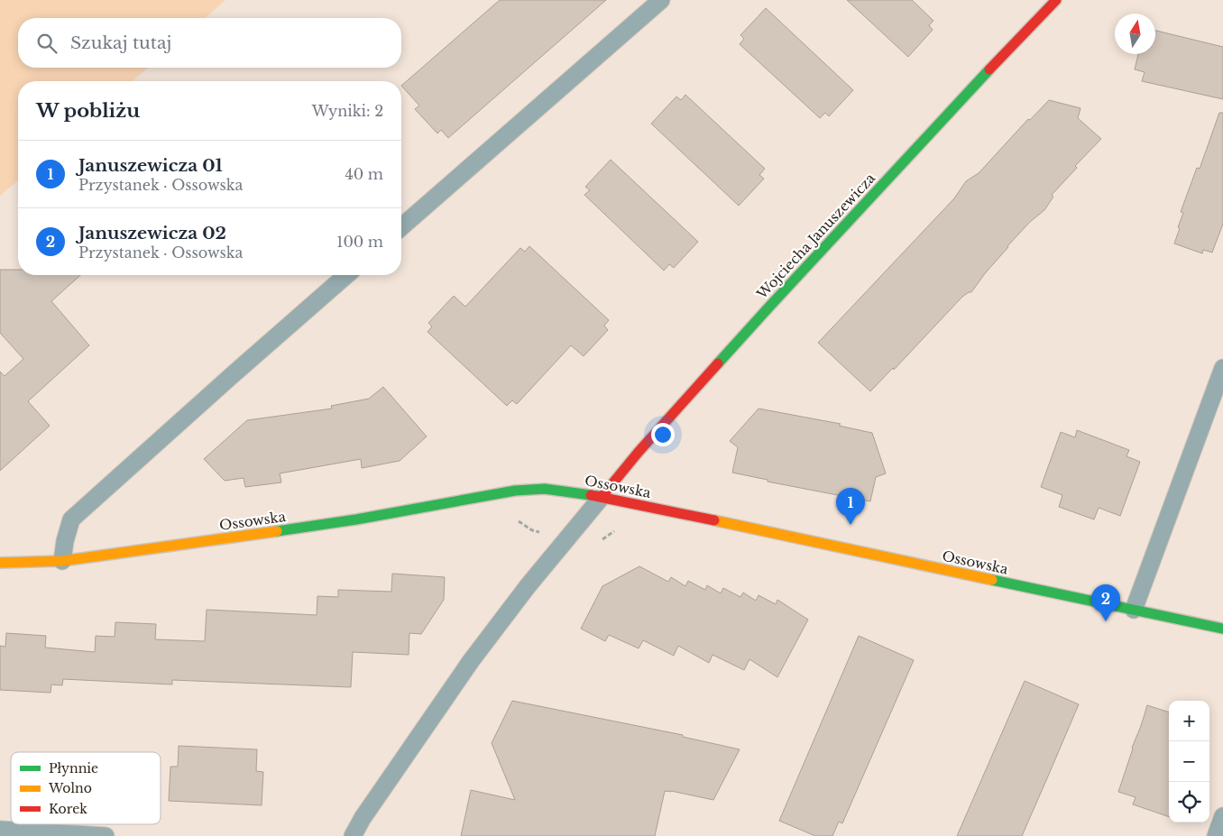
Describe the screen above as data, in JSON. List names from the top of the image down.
{
  "streets": {
    "street": ["Wojciecha Januszewicza", "Ossowska"]
  },
  "crossings": [
    ["Wojciecha Januszewicza", "Ossowska"]
  ],
  "legend": ["Płynnie", "Wolno", "Korek"],
  "north": "top",
  "page": {
    "search": "Szukaj tutaj",
    "heading": ["W pobliżu", "Wyniki: 2"],
    "list": [
      {
        "mark": "1",
        "name": "Januszewicza 01",
        "note": "Przystanek · Ossowska",
        "value": "40 m"
      },
      {
        "mark": "2",
        "name": "Januszewicza 02",
        "note": "Przystanek · Ossowska",
        "value": "100 m"
      }
    ],
    "pins": ["1", "2"],
    "map_buttons": ["+", "−"]
  }
}
